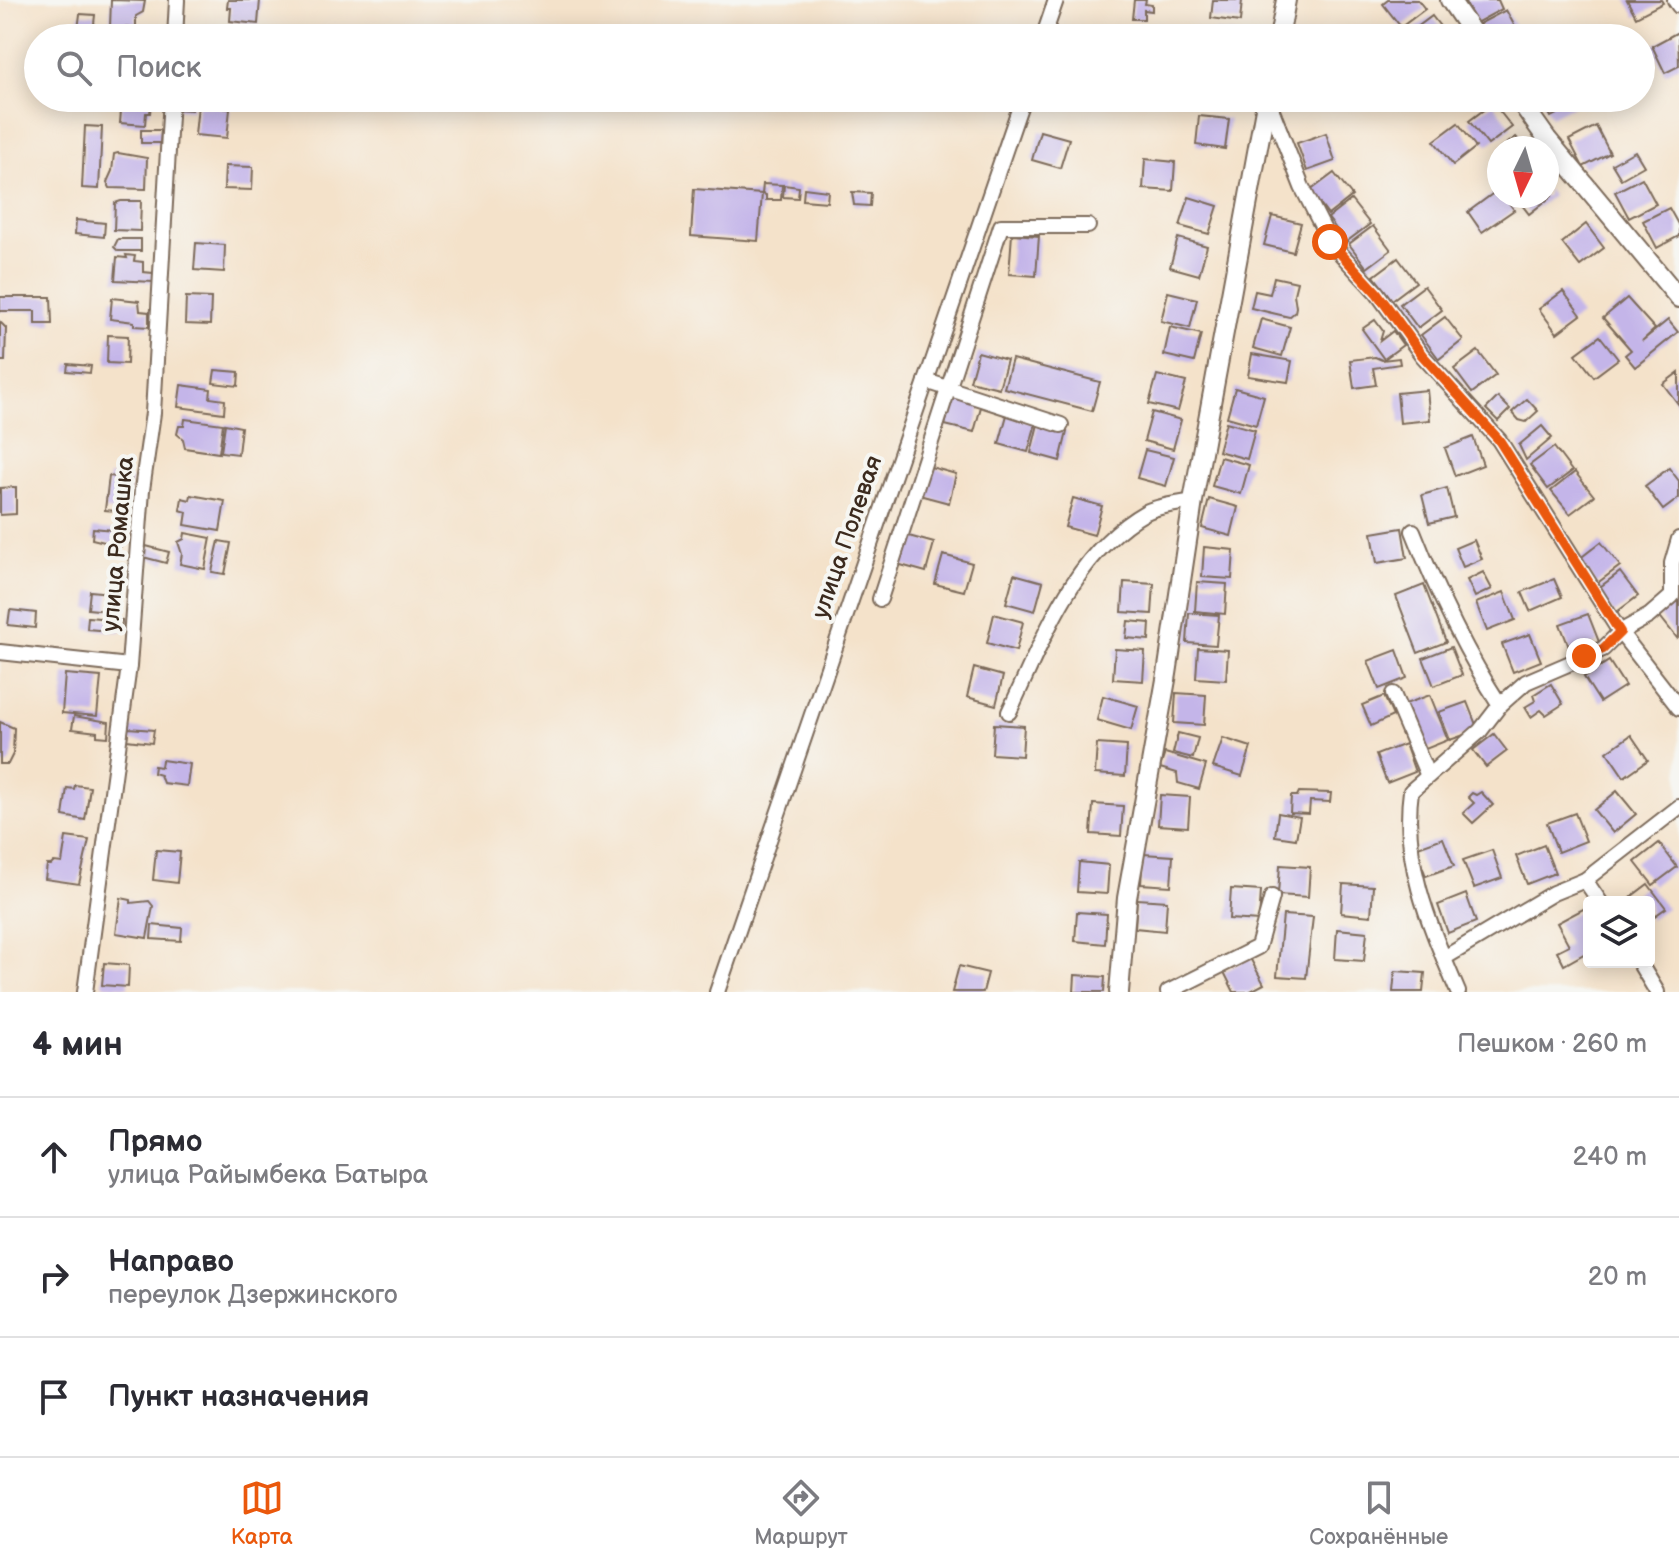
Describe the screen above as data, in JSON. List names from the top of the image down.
{
  "streets": {
    "street": ["улица Полевая", "улица Ромашка"]
  },
  "north": "bottom",
  "page": {
    "search": "Поиск",
    "heading": ["4 мин", "Пешком · 260 m"],
    "list": [
      ["Прямо", "улица Райымбека Батыра", "240 m"],
      ["Направо", "переулок Дзержинского", "20 m"],
      "Пункт назначения"
    ],
    "nav": ["Карта", "Маршрут", "Сохранённые"]
  }
}
